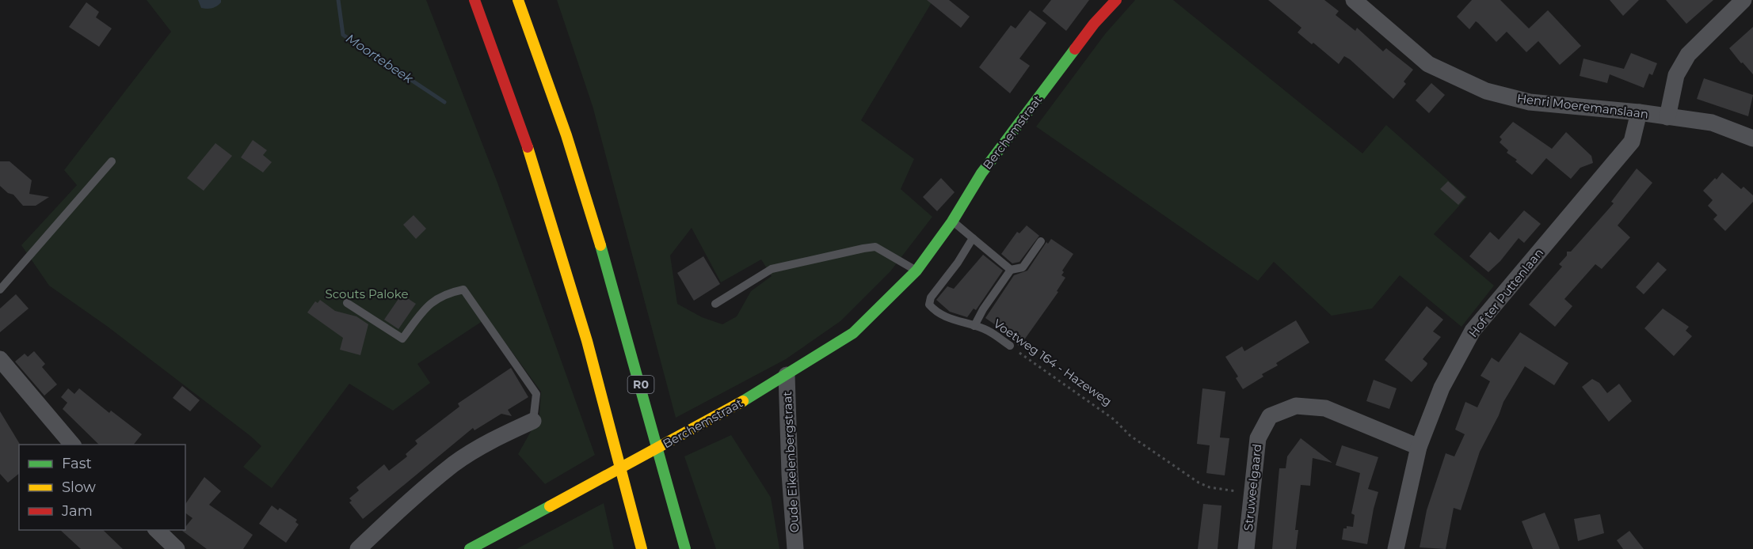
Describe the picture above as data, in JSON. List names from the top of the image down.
{
  "streets": {
    "main road": ["Berchemstraat", "R0"],
    "street": [
      "Henri Moeremanslaan",
      "Hof ter Puttenlaan",
      "Oude Eikelenbergstraat",
      "Struweelgaard"
    ],
    "lane": ["Voetweg 164 - Hazeweg"]
  },
  "crossings": [
    ["Henri Moeremanslaan", "Hof ter Puttenlaan"],
    ["Berchemstraat", "Oude Eikelenbergstraat"],
    ["Hof ter Puttenlaan", "Struweelgaard"],
    ["Voetweg 164 - Hazeweg", "Struweelgaard"]
  ],
  "water": ["Moortebeek"],
  "parks": ["Scouts Paloke"],
  "legend": ["Fast", "Slow", "Jam"]
}
